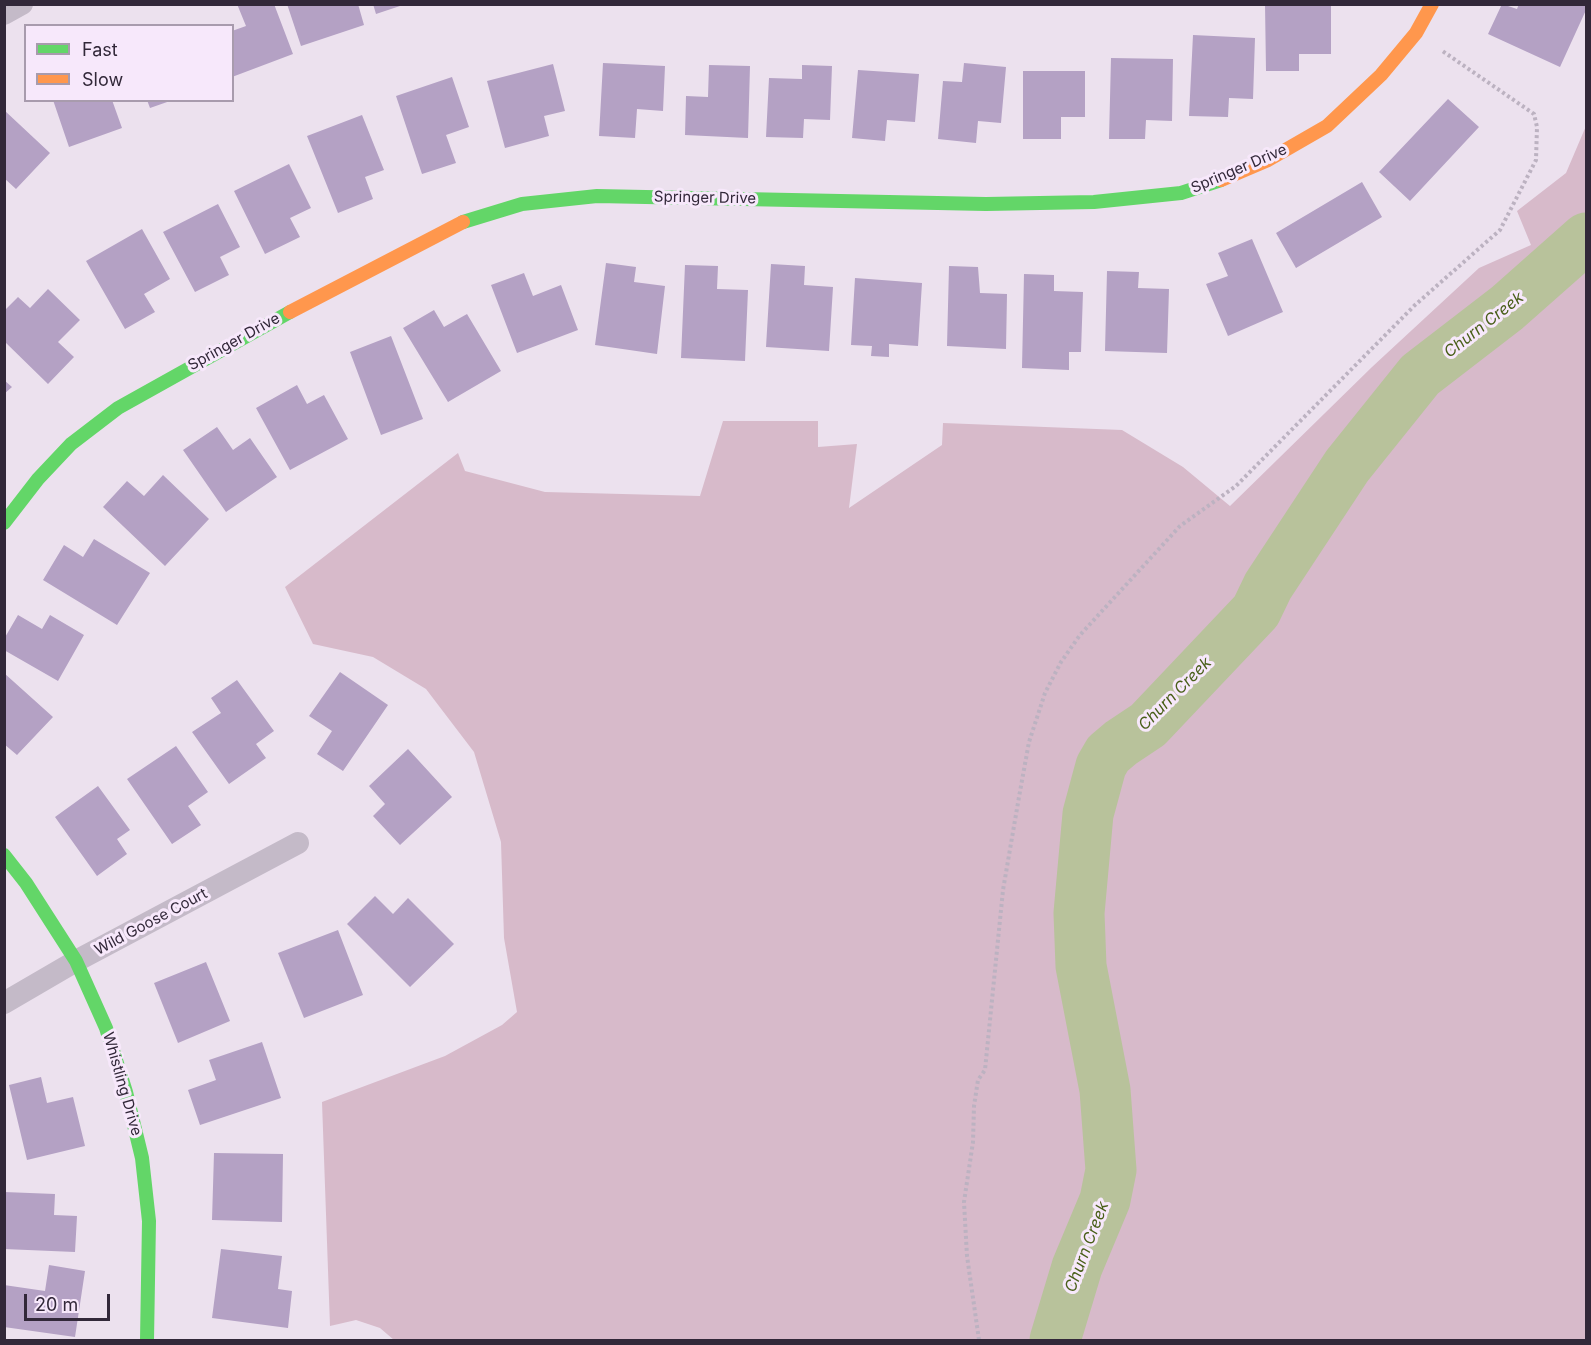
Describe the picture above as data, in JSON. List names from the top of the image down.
{
  "streets": {
    "street": ["Springer Drive", "Wild Goose Court", "Whistling Drive"]
  },
  "crossings": [
    ["Wild Goose Court", "Whistling Drive"]
  ],
  "water": ["Churn Creek"],
  "legend": ["Fast", "Slow"],
  "scale_bar": "20 m"
}
